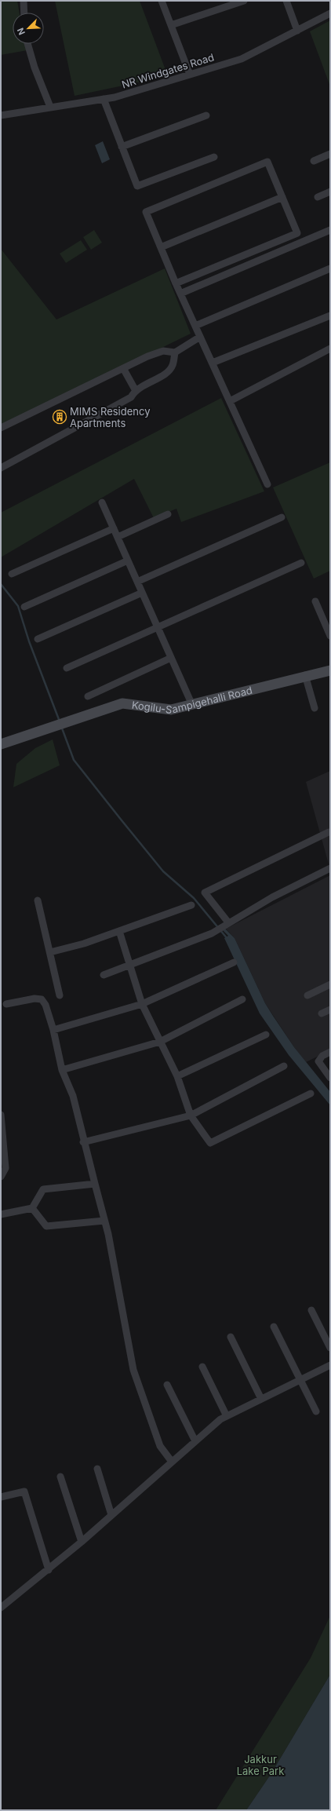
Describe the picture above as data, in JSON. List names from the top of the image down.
{
  "streets": {
    "street": ["NR Windgates Road", "Kogilu-Sampigehalli Road"]
  },
  "parks": ["Jakkur Lake Park"],
  "places": {
    "building": ["MIMS Residency Apartments"]
  },
  "north": "bottom left"
}
